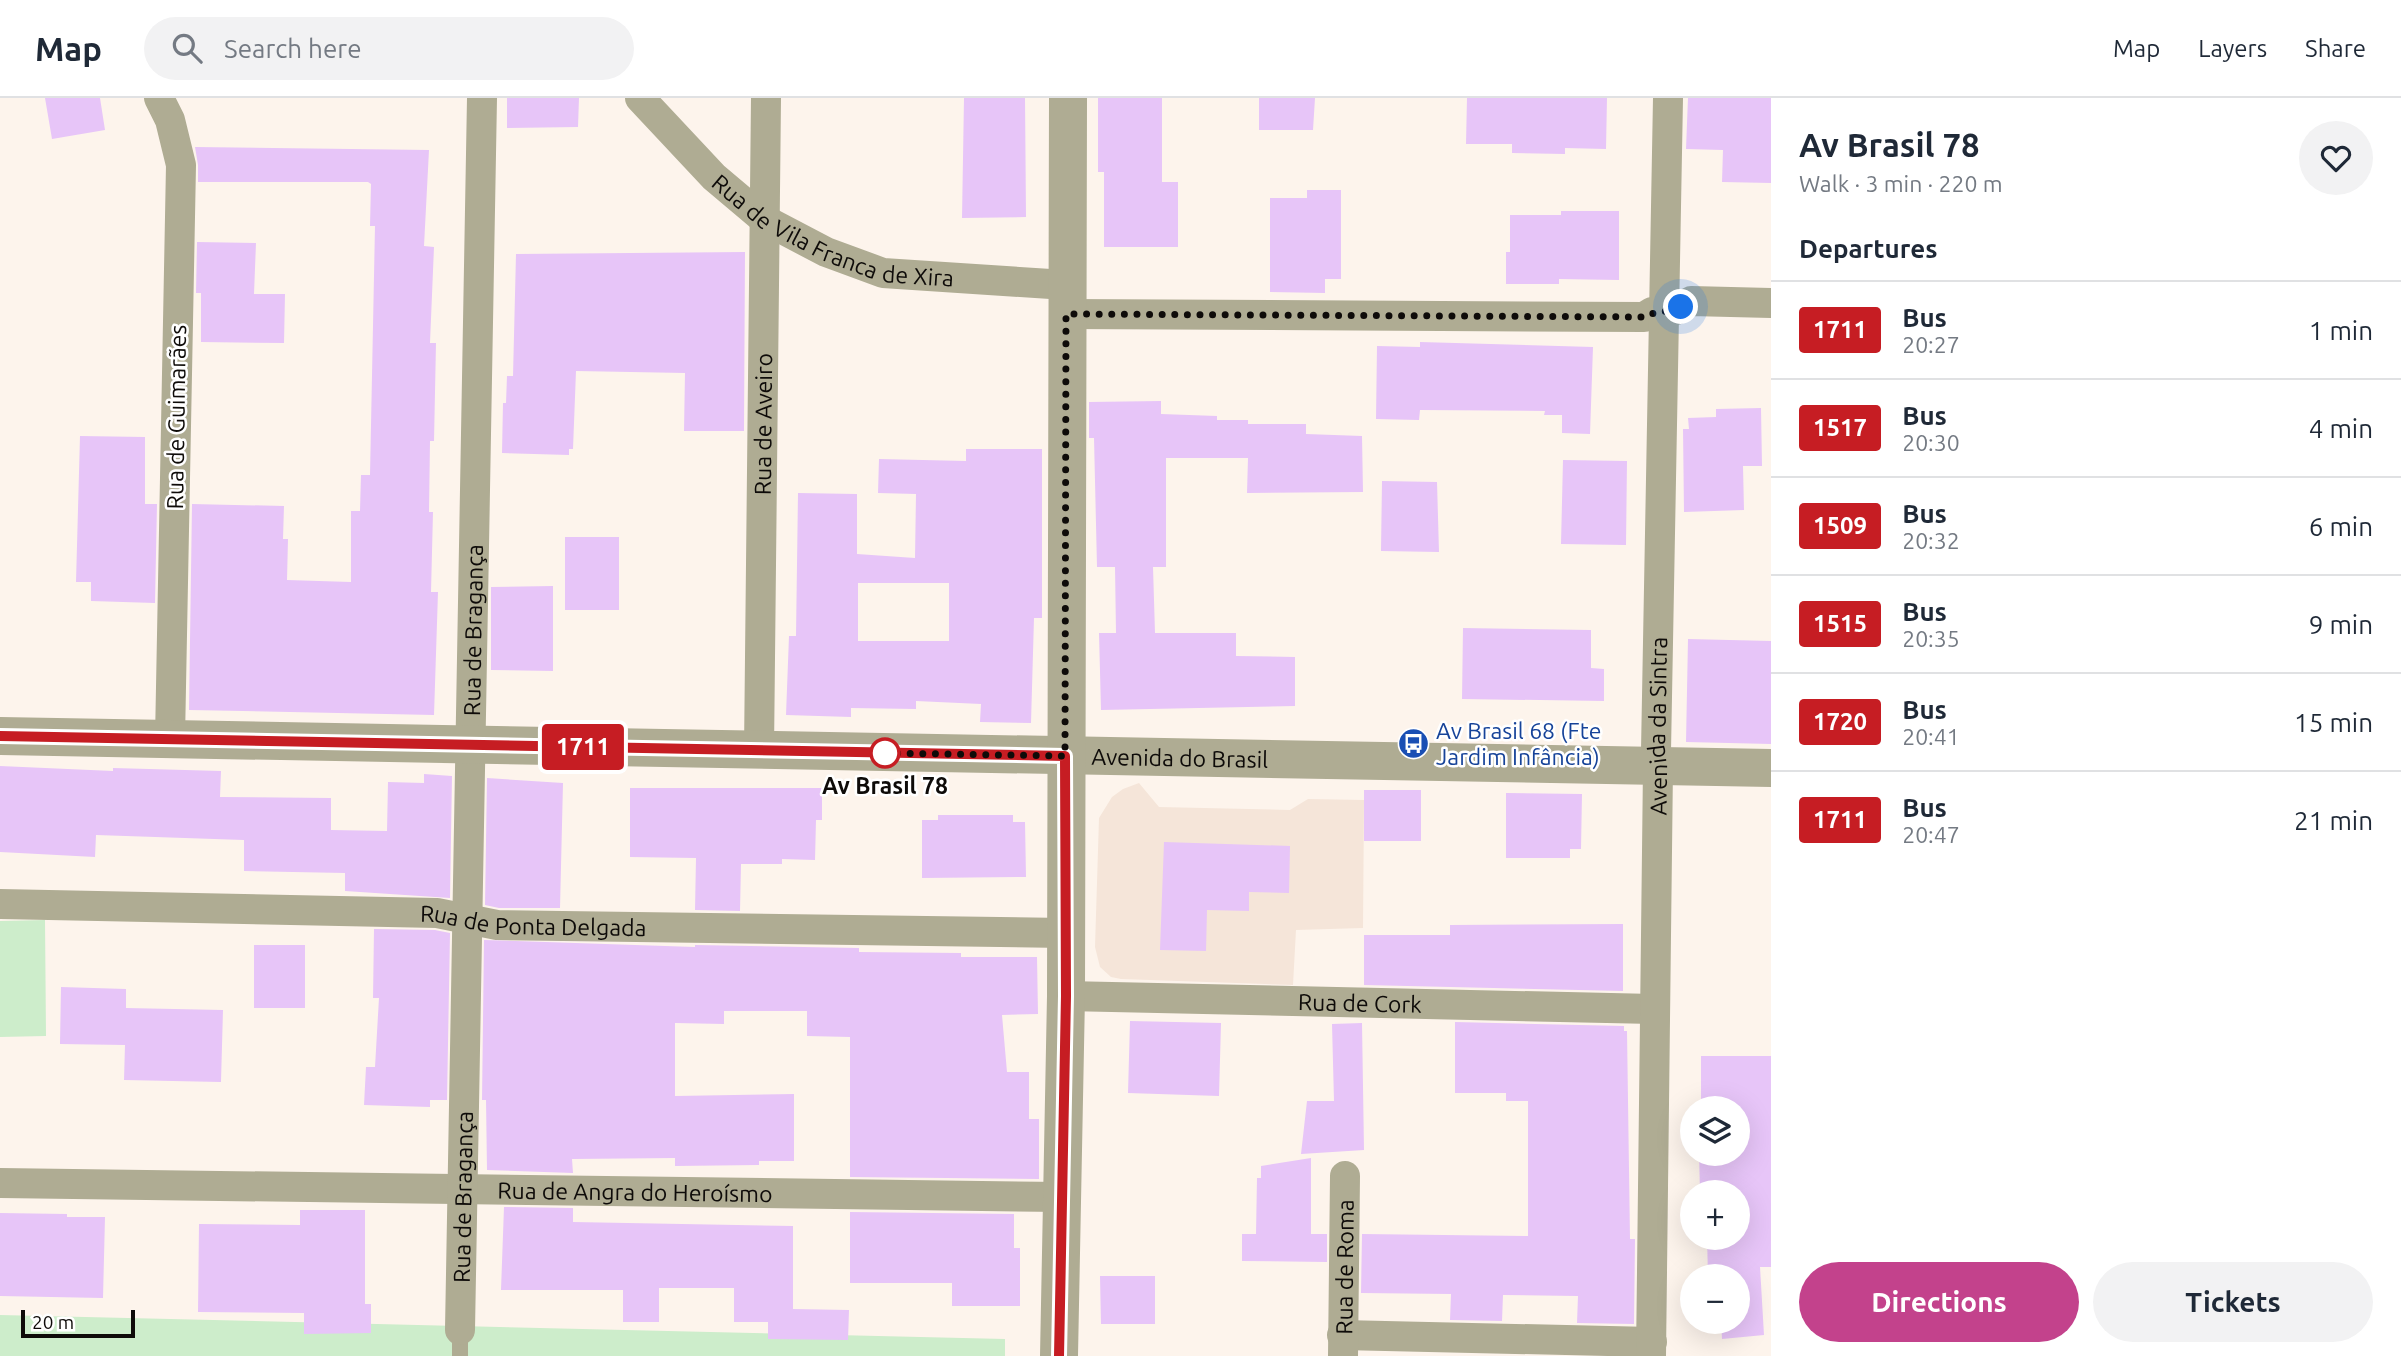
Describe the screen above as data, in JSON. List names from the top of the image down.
{
  "streets": {
    "street": [
      "Rua de Vila Franca de Xira",
      "Rua de Guimarães",
      "Rua de Aveiro",
      "Rua de Bragança",
      "Avenida da Sintra",
      "Avenida do Brasil",
      "Rua de Ponta Delgada",
      "Rua de Cork",
      "Rua de Angra do Heroísmo",
      "Rua de Roma"
    ]
  },
  "crossings": [
    ["Rua de Vila Franca de Xira", "Rua de Aveiro"],
    ["Rua de Vila Franca de Xira", "Avenida da Sintra"],
    ["Rua de Guimarães", "Avenida do Brasil"],
    ["Rua de Aveiro", "Avenida do Brasil"],
    ["Rua de Bragança", "Avenida do Brasil"],
    ["Rua de Bragança", "Rua de Ponta Delgada"],
    ["Rua de Bragança", "Rua de Angra do Heroísmo"],
    ["Avenida da Sintra", "Avenida do Brasil"],
    ["Avenida da Sintra", "Rua de Cork"]
  ],
  "places": {
    "bus stop": ["Av Brasil 68 (Fte Jardim Infância)"],
    "other": ["Av Brasil 78"]
  },
  "lines": ["bus line 1711"],
  "scale_bar": "20 m",
  "page": {
    "header": "Map",
    "search": "Search here",
    "nav": ["Map", "Layers", "Share"],
    "on_map": "1711",
    "heading": [
      ["Av Brasil 78", "Walk · 3 min · 220 m"],
      "Departures"
    ],
    "list": [
      {
        "mark": "1711",
        "name": "Bus",
        "note": "20:27",
        "value": "1 min"
      },
      {
        "mark": "1517",
        "name": "Bus",
        "note": "20:30",
        "value": "4 min"
      },
      {
        "mark": "1509",
        "name": "Bus",
        "note": "20:32",
        "value": "6 min"
      },
      {
        "mark": "1515",
        "name": "Bus",
        "note": "20:35",
        "value": "9 min"
      },
      {
        "mark": "1720",
        "name": "Bus",
        "note": "20:41",
        "value": "15 min"
      },
      {
        "mark": "1711",
        "name": "Bus",
        "note": "20:47",
        "value": "21 min"
      }
    ],
    "map_buttons": ["+", "−"],
    "buttons": ["Directions", "Tickets"],
    "scale": "20 m"
  }
}
